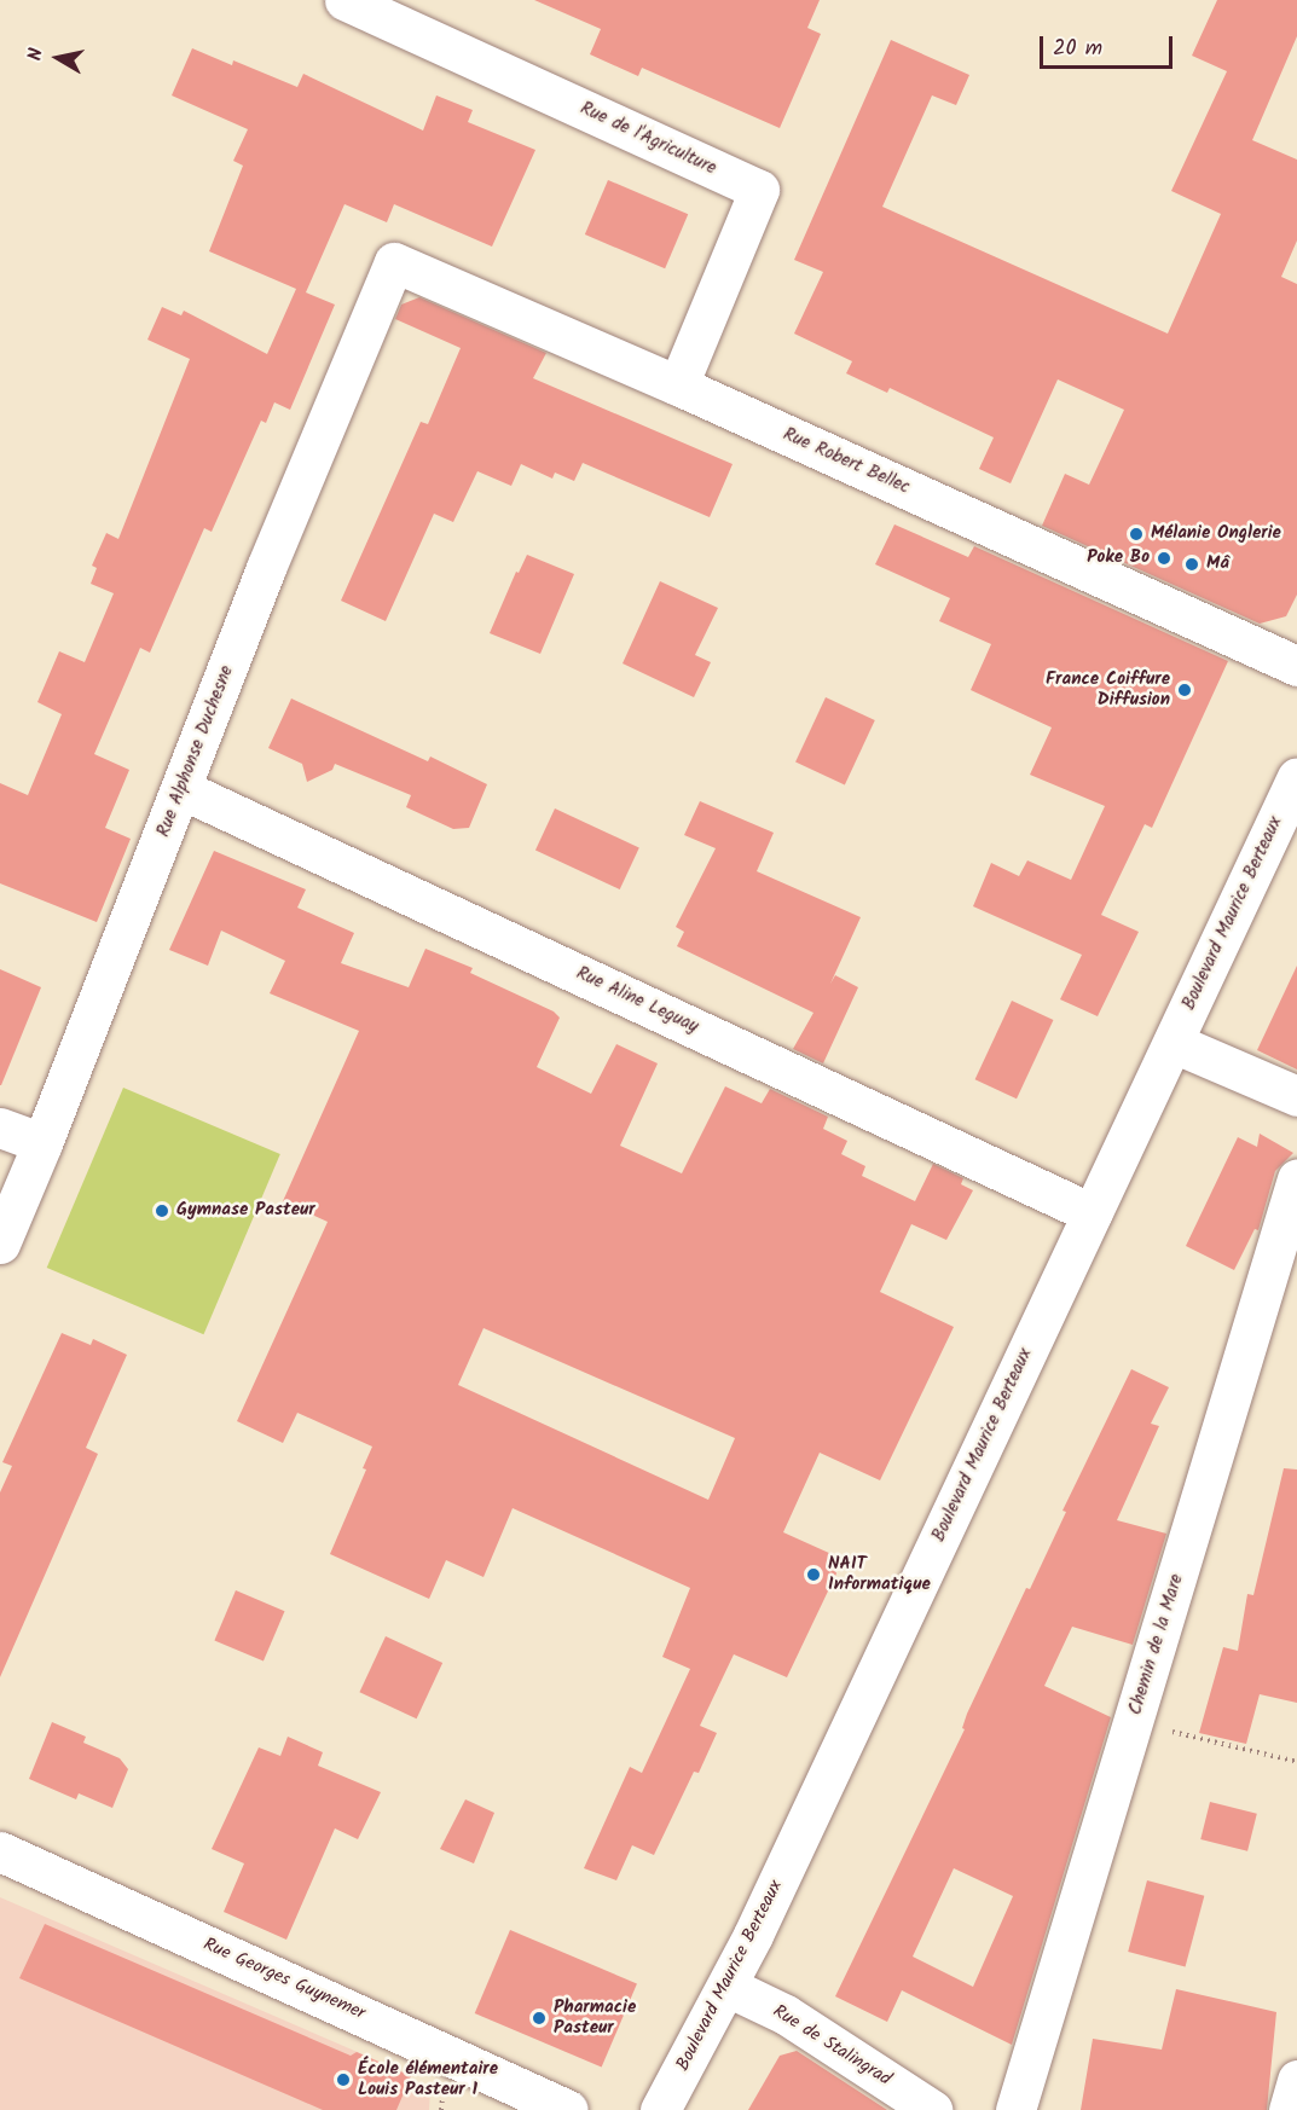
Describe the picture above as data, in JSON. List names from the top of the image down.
{
  "streets": {
    "street": [
      "Rue de l'Agriculture",
      "Rue Robert Bellec",
      "Rue Alphonse Duchesne",
      "Boulevard Maurice Berteaux",
      "Rue Aline Leguay",
      "Chemin de la Mare",
      "Rue Georges Guynemer",
      "Rue de Stalingrad"
    ]
  },
  "crossings": [
    ["Rue de l'Agriculture", "Rue Robert Bellec"],
    ["Rue Robert Bellec", "Rue Alphonse Duchesne"],
    ["Rue Alphonse Duchesne", "Rue Aline Leguay"],
    ["Boulevard Maurice Berteaux", "Rue Aline Leguay"],
    ["Boulevard Maurice Berteaux", "Rue de Stalingrad"]
  ],
  "places": [
    "Mélanie Onglerie",
    "Poke Bo",
    "Mâ",
    "France Coiffure Diffusion",
    "Gymnase Pasteur",
    "NAIT Informatique",
    "Pharmacie Pasteur",
    "École élémentaire Louis Pasteur 1"
  ],
  "scale_bar": "20 m",
  "north": "left"
}
